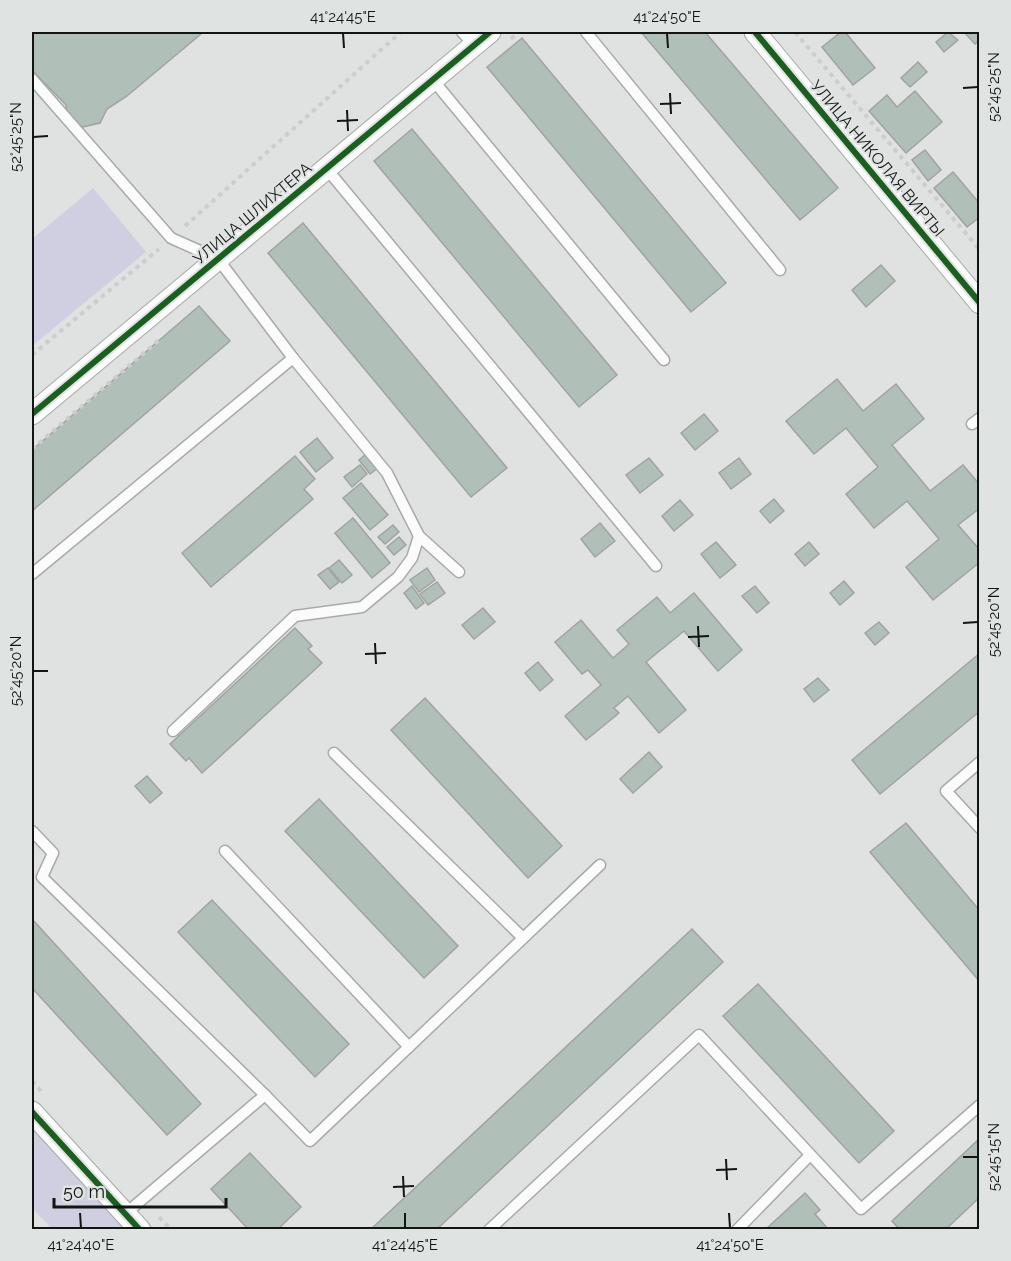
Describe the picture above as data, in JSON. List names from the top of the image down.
{
  "streets": {
    "street": ["УЛИЦА НИКОЛАЯ ВИРТЫ", "УЛИЦА ШЛИХТЕРА"]
  },
  "scale_bar": "50 m",
  "coordinates": [
    "41°24'45\"E",
    "41°24'50\"E",
    "52°45'25\"N",
    "52°45'20\"N",
    "52°45'15\"N",
    "41°24'40\"E"
  ]
}
